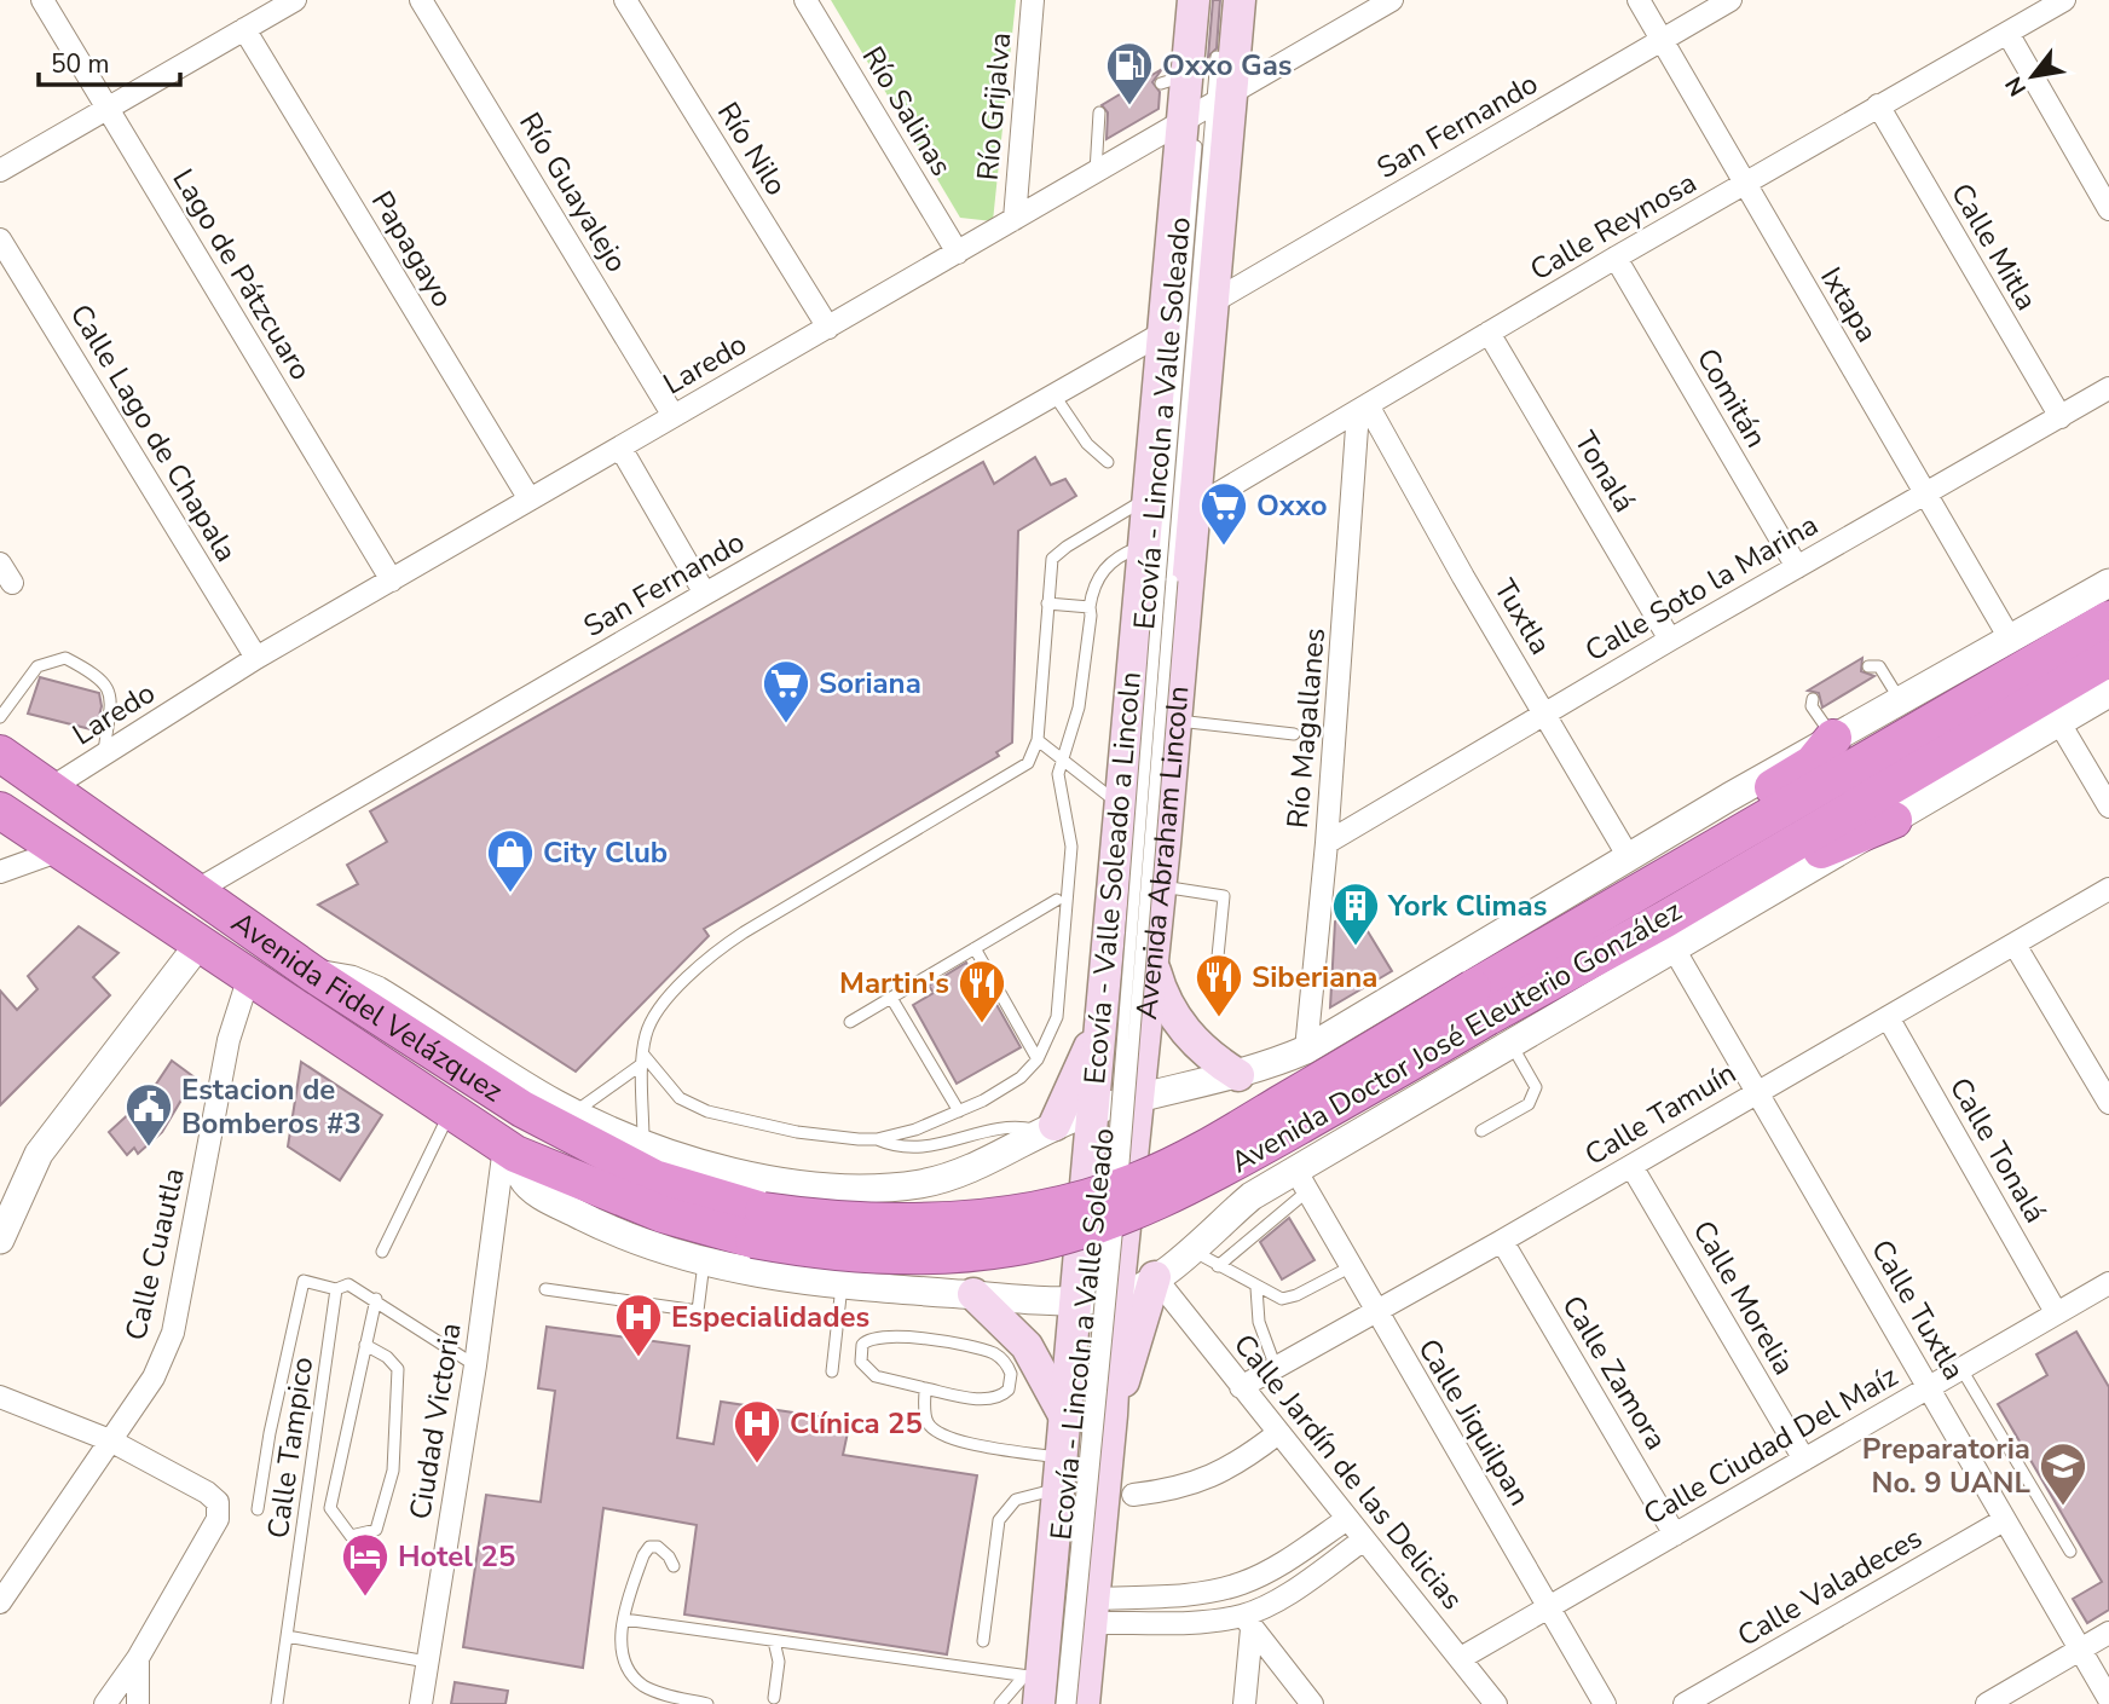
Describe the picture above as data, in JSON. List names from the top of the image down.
{
  "streets": {
    "highway": ["Avenida Fidel Velázquez", "Avenida Doctor José Eleuterio González"],
    "main road": ["Avenida Abraham Lincoln"],
    "street": [
      "Río Grijalva",
      "Río Salinas",
      "San Fernando",
      "Río Nilo",
      "Río Guayalejo",
      "Calle Reynosa",
      "Calle Mitla",
      "Papagayo",
      "Lago de Pátzcuaro",
      "Ixtapa",
      "Laredo",
      "Comitán",
      "Calle Lago de Chapala",
      "Tonalá",
      "Calle Soto la Marina",
      "Tuxtla",
      "Río Magallanes",
      "Calle Tamuín",
      "Calle Tonalá",
      "Calle Cuautla",
      "Calle Morelia",
      "Calle Tuxtla",
      "Calle Zamora",
      "Ciudad Victoria",
      "Calle Jiquilpan",
      "Calle Ciudad Del Maíz",
      "Calle Jardín de las Delicias",
      "Calle Valadeces"
    ],
    "lane": ["Ecovía - Lincoln a Valle Soleado", "Ecovía - Valle Soleado a Lincoln", "Calle Tampico"]
  },
  "crossings": [
    ["Río Grijalva", "Laredo"],
    ["Río Salinas", "Laredo"],
    ["San Fernando", "Ixtapa"],
    ["San Fernando", "Avenida Abraham Lincoln"],
    ["San Fernando", "Avenida Fidel Velázquez"],
    ["Río Nilo", "Laredo"],
    ["Río Guayalejo", "Laredo"],
    ["Calle Reynosa", "Calle Mitla"],
    ["Calle Reynosa", "Ixtapa"],
    ["Calle Reynosa", "Comitán"],
    ["Calle Reynosa", "Tonalá"],
    ["Calle Reynosa", "Tuxtla"],
    ["Calle Reynosa", "Río Magallanes"],
    ["Calle Reynosa", "Avenida Abraham Lincoln"],
    ["Calle Mitla", "Calle Soto la Marina"],
    ["Papagayo", "Laredo"],
    ["Lago de Pátzcuaro", "Laredo"],
    ["Ixtapa", "Calle Soto la Marina"],
    ["Laredo", "Calle Lago de Chapala"],
    ["Laredo", "Avenida Abraham Lincoln"],
    ["Laredo", "Ecovía - Valle Soleado a Lincoln"],
    ["Laredo", "Avenida Fidel Velázquez"],
    ["Comitán", "Calle Soto la Marina"],
    ["Ecovía - Lincoln a Valle Soleado", "Ecovía - Valle Soleado a Lincoln"],
    ["Tonalá", "Calle Soto la Marina"],
    ["Calle Soto la Marina", "Tuxtla"],
    ["Calle Soto la Marina", "Río Magallanes"],
    ["Tuxtla", "Río Magallanes"],
    ["Avenida Abraham Lincoln", "Ecovía - Valle Soleado a Lincoln"],
    ["Avenida Fidel Velázquez", "Avenida Doctor José Eleuterio González"],
    ["Avenida Fidel Velázquez", "Calle Cuautla"],
    ["Avenida Fidel Velázquez", "Ciudad Victoria"],
    ["Avenida Doctor José Eleuterio González", "Calle Tuxtla"],
    ["Calle Tamuín", "Calle Tonalá"],
    ["Calle Tamuín", "Calle Morelia"],
    ["Calle Tamuín", "Calle Tuxtla"],
    ["Calle Tamuín", "Calle Zamora"],
    ["Calle Tamuín", "Calle Jiquilpan"],
    ["Calle Tamuín", "Calle Jardín de las Delicias"],
    ["Calle Tonalá", "Calle Ciudad Del Maíz"],
    ["Calle Morelia", "Calle Ciudad Del Maíz"],
    ["Calle Tuxtla", "Calle Ciudad Del Maíz"],
    ["Calle Tuxtla", "Calle Valadeces"],
    ["Calle Zamora", "Calle Ciudad Del Maíz"],
    ["Calle Jiquilpan", "Calle Ciudad Del Maíz"],
    ["Calle Ciudad Del Maíz", "Calle Jardín de las Delicias"]
  ],
  "places": {
    "fuel station": ["Oxxo Gas"],
    "supermarket": ["Oxxo", "Soriana"],
    "shop": ["City Club"],
    "building": ["York Climas"],
    "restaurant": ["Siberiana", "Martin's"],
    "public building": ["Estacion de Bomberos #3"],
    "hospital": ["Especialidades", "Clínica 25"],
    "school or university": ["Preparatoria No. 9 UANL"],
    "hotel": ["Hotel 25"]
  },
  "scale_bar": "50 m",
  "north": "bottom left"
}
